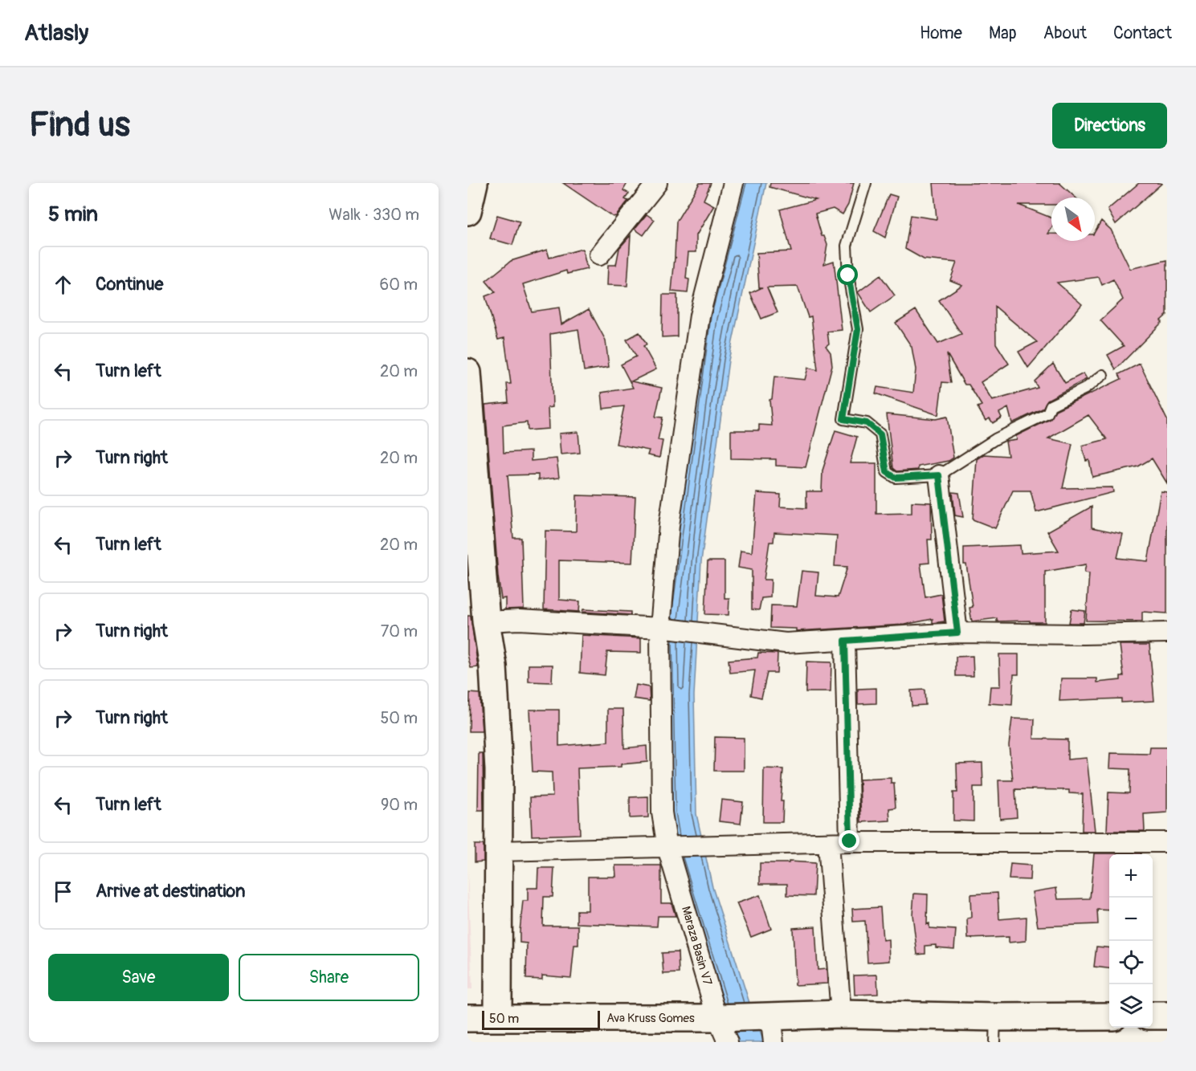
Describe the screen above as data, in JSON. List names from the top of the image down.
{
  "streets": {
    "street": ["Maraza Basin V7", "Ava Kruss Gomes"]
  },
  "crossings": [
    ["Maraza Basin V7", "Ava Kruss Gomes"]
  ],
  "scale_bar": "50 m",
  "north": "bottom right",
  "page": {
    "header": "Atlasly",
    "nav": [
      "Home",
      "Map",
      "About",
      "Contact"
    ],
    "buttons": [
      "Directions",
      ["Save", "Share"]
    ],
    "title": "Find us",
    "heading": ["5 min", "Walk · 330 m"],
    "list": [
      ["Continue", "60 m"],
      ["Turn left", "20 m"],
      ["Turn right", "20 m"],
      ["Turn left", "20 m"],
      ["Turn right", "70 m"],
      ["Turn right", "50 m"],
      ["Turn left", "90 m"],
      "Arrive at destination"
    ],
    "map_buttons": ["+", "−"],
    "scale": "50 m"
  }
}
